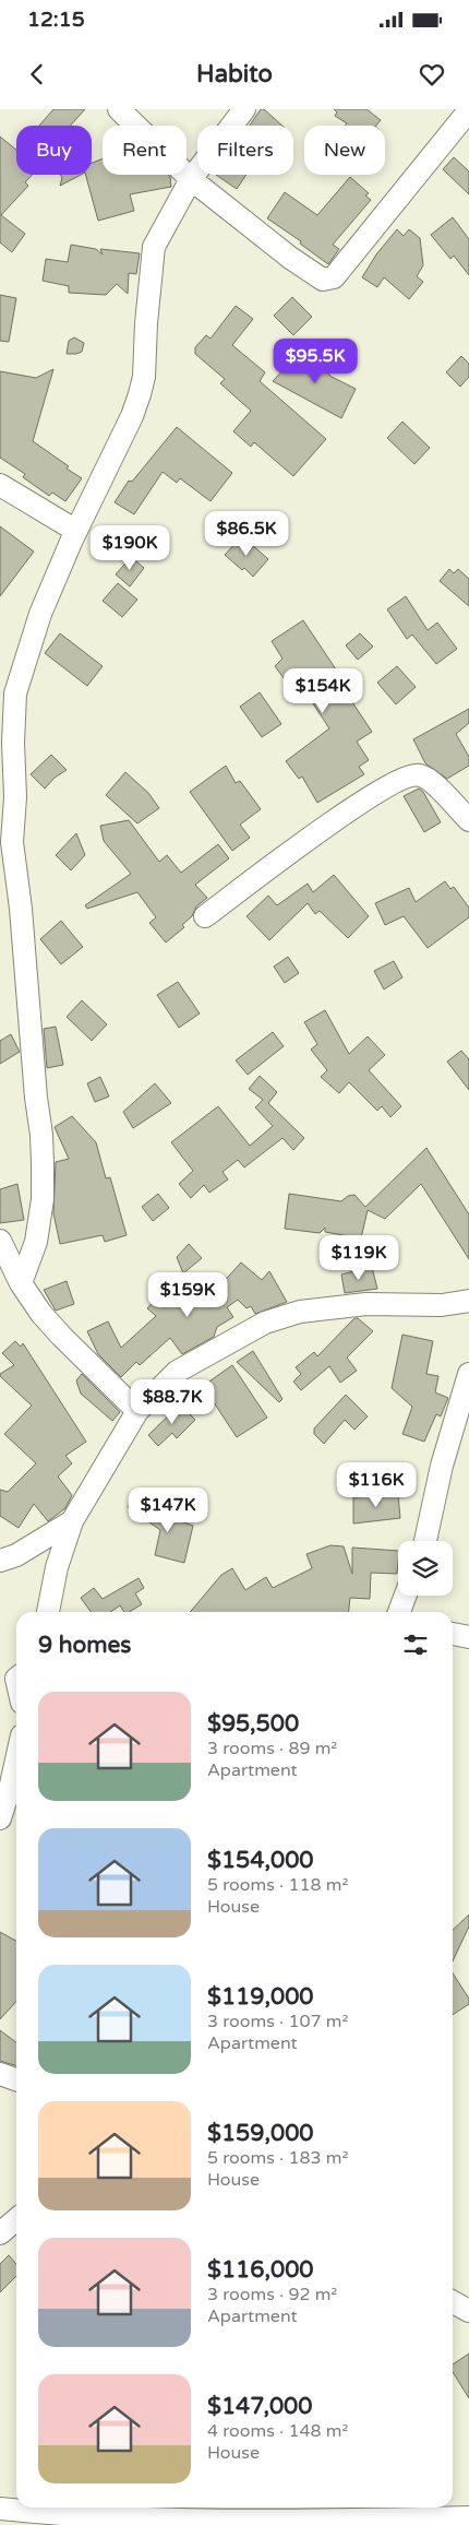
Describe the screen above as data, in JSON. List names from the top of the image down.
{
  "page": {
    "status": "12:15",
    "header": "Habito",
    "chip": [
      "Buy",
      "Rent",
      "Filters",
      "New"
    ],
    "price": [
      "$95.5K",
      "$86.5K",
      "$190K",
      "$154K",
      "$119K",
      "$159K",
      "$88.7K",
      "$116K",
      "$147K"
    ],
    "heading": "9 homes",
    "list": [
      {
        "name": "$95,500",
        "note": "3 rooms · 89 m² · Apartment"
      },
      {
        "name": "$154,000",
        "note": "5 rooms · 118 m² · House"
      },
      {
        "name": "$119,000",
        "note": "3 rooms · 107 m² · Apartment"
      },
      {
        "name": "$159,000",
        "note": "5 rooms · 183 m² · House"
      },
      {
        "name": "$116,000",
        "note": "3 rooms · 92 m² · Apartment"
      },
      {
        "name": "$147,000",
        "note": "4 rooms · 148 m² · House"
      }
    ]
  }
}
